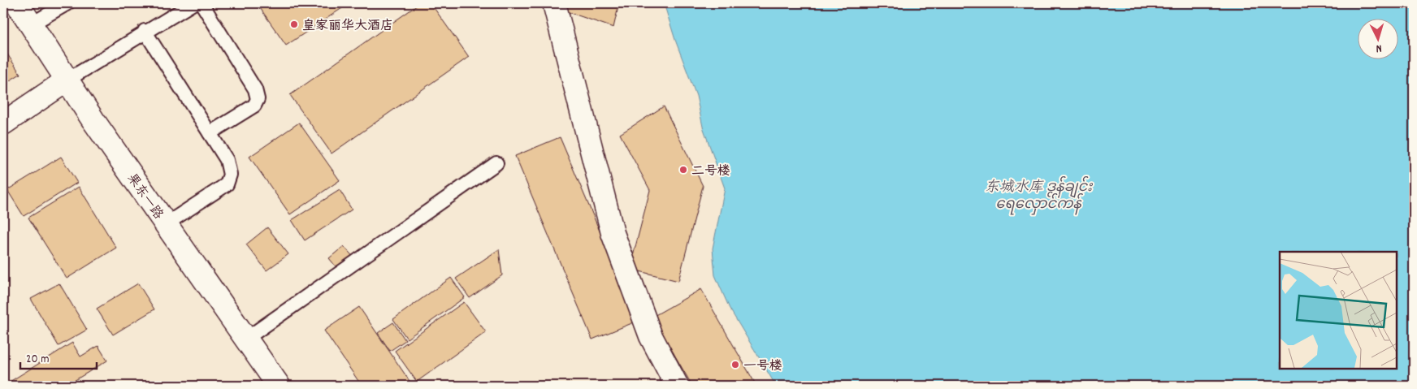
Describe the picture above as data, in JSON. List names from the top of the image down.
{
  "streets": {
    "street": ["果东一路"]
  },
  "water": ["东城水库 ဒွန်ချင်း ရေလှောင်ကန်"],
  "places": ["皇家丽华大酒店", "二号楼", "一号楼"],
  "scale_bar": "20 m",
  "north": "bottom"
}
